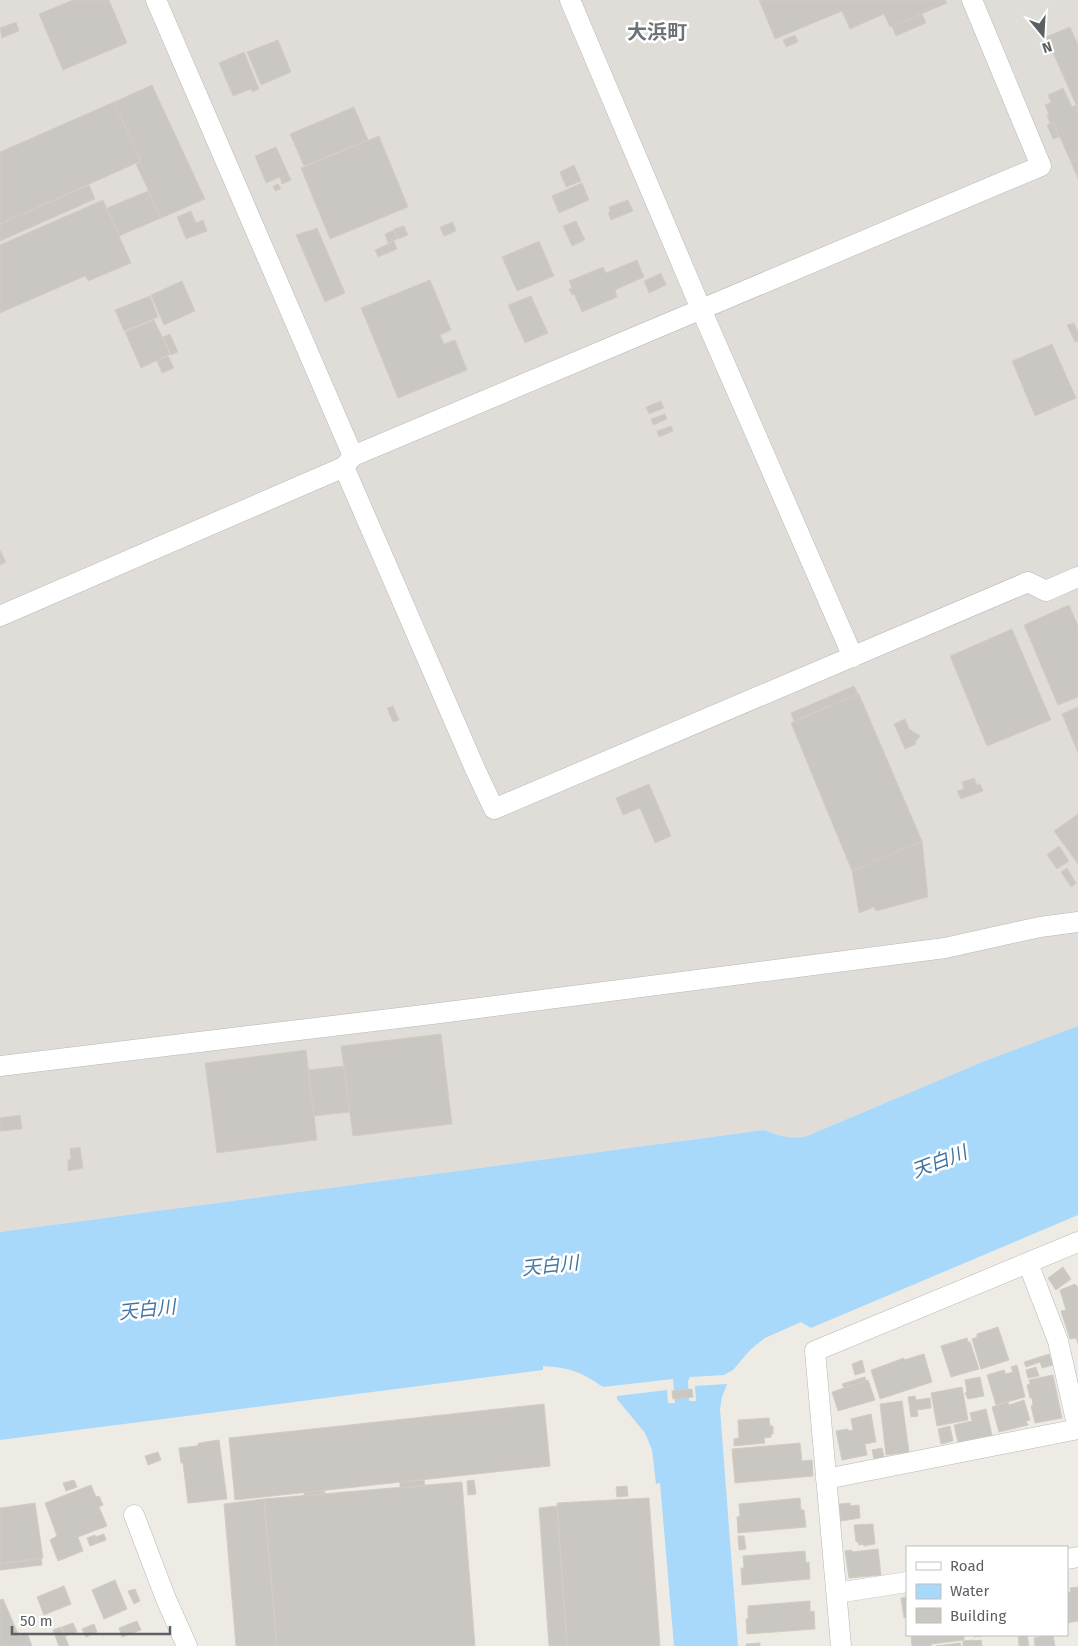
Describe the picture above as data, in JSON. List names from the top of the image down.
{
  "districts": ["大浜町"],
  "water": ["天白川"],
  "legend": ["Road", "Water", "Building"],
  "scale_bar": "50 m",
  "north": "bottom"
}
